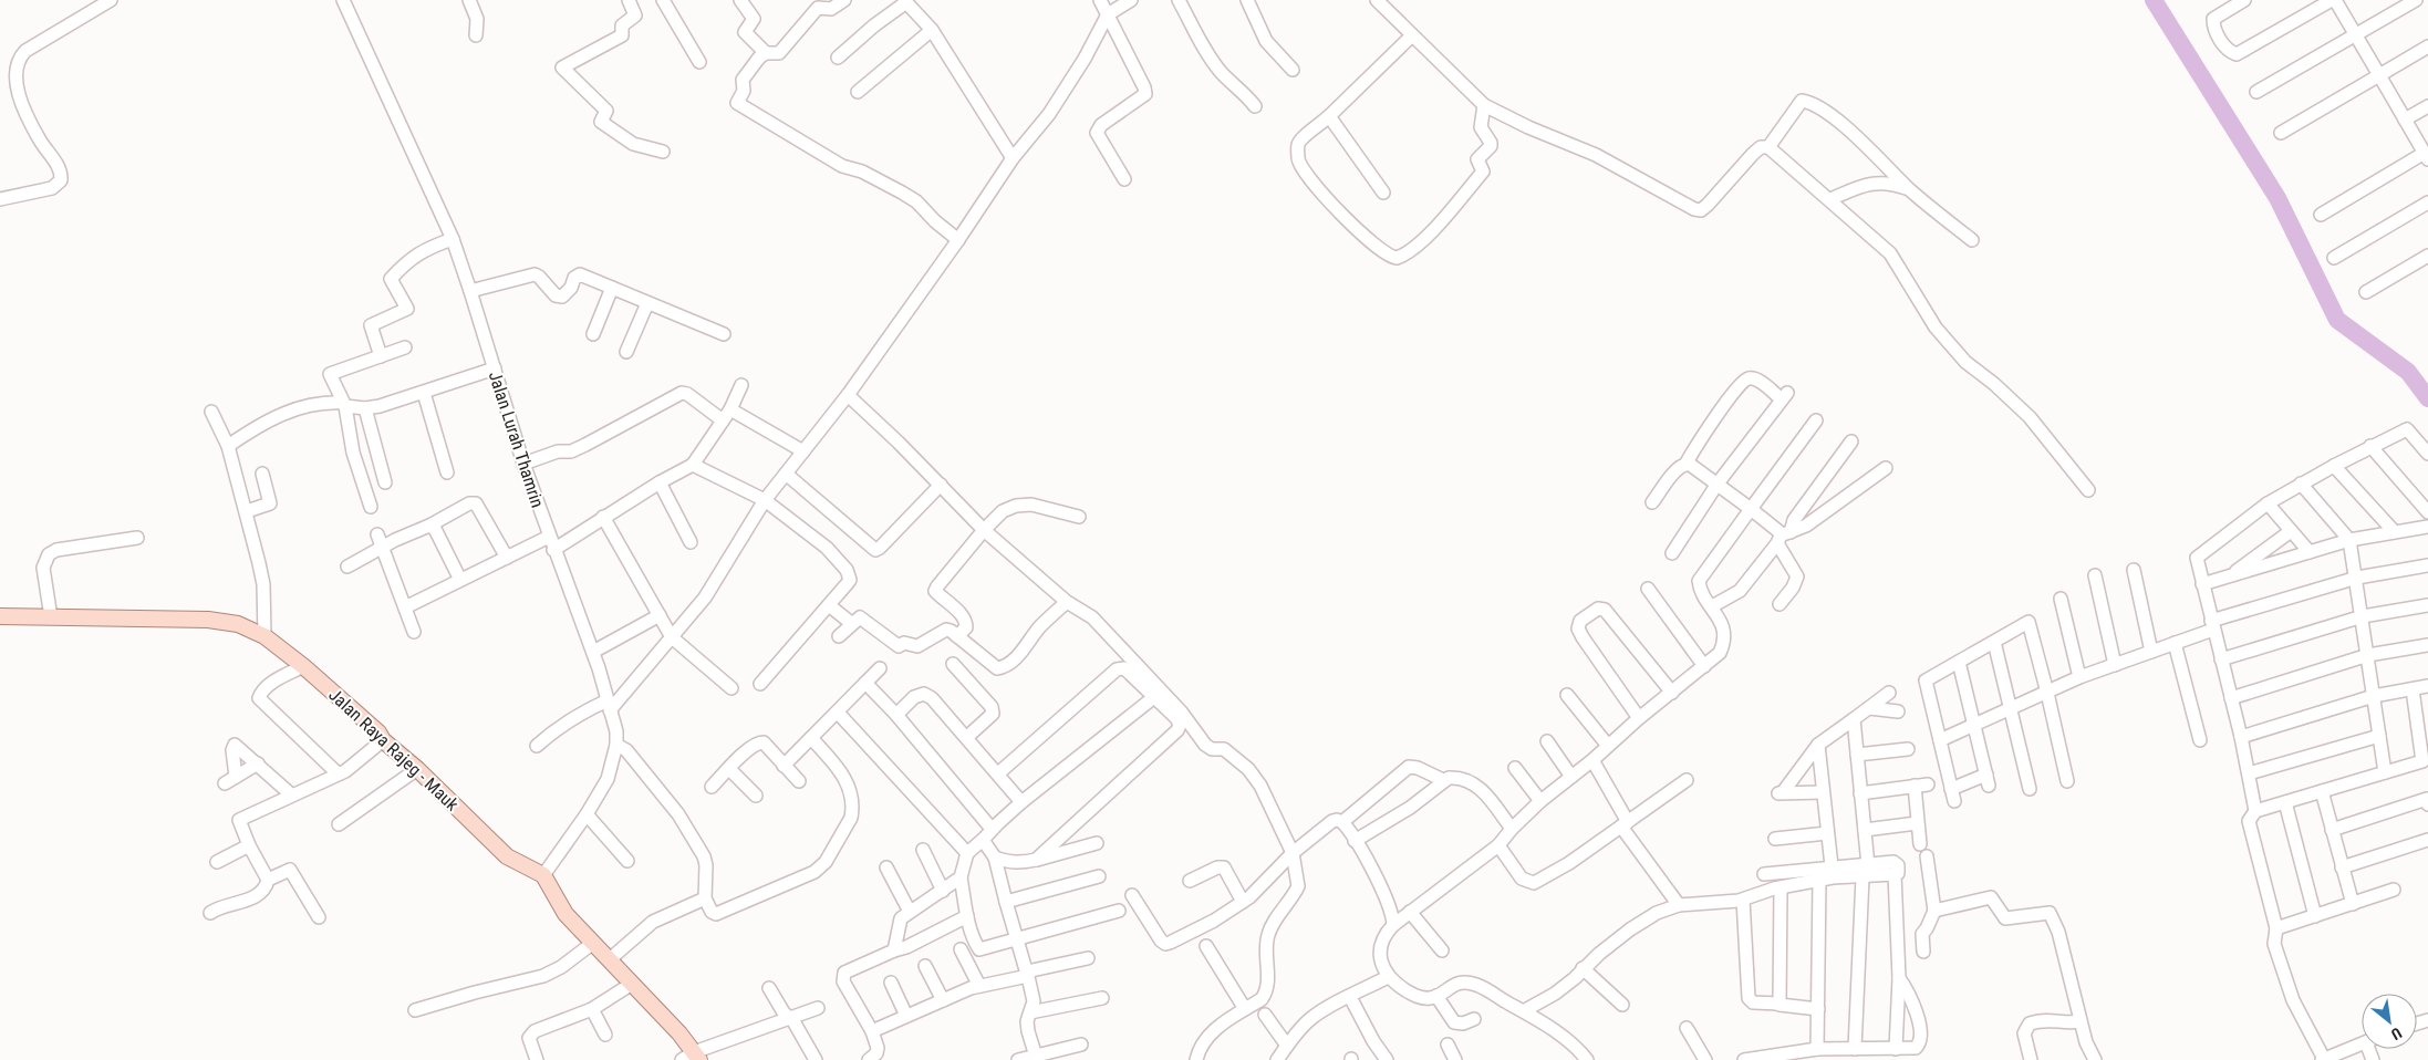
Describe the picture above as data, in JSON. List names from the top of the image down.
{
  "streets": {
    "main road": ["Jalan Raya Rajeg - Mauk"],
    "street": ["Jalan Lurah Thamrin"]
  },
  "crossings": [
    ["Jalan Lurah Thamrin", "Jalan Raya Rajeg - Mauk"]
  ],
  "north": "bottom right"
}
